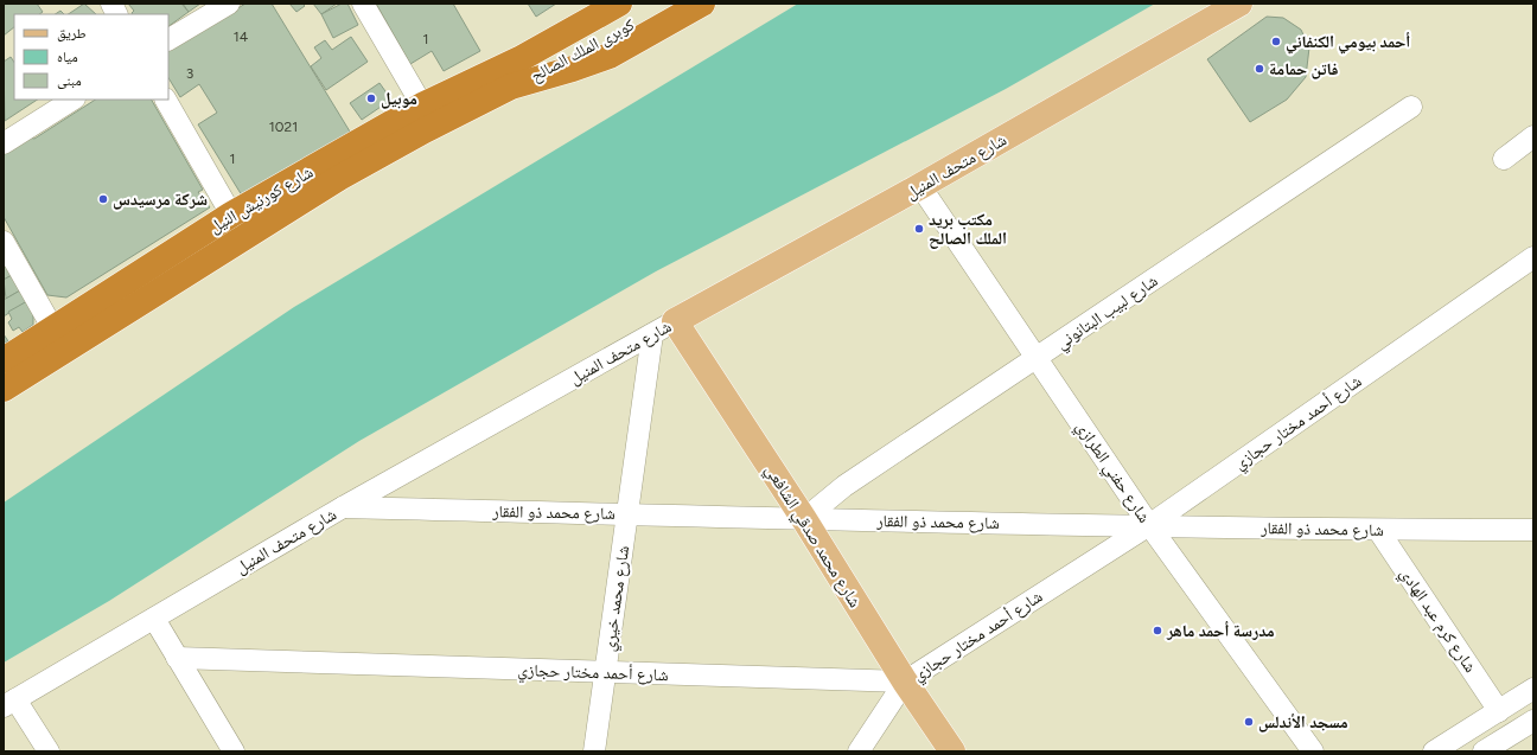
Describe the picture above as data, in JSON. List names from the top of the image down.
{
  "streets": {
    "highway": ["كوبرى الملك الصالح", "شارع كورنيش النيل"],
    "main road": ["شارع متحف المنيل", "شارع محمد صدقي الشافعي"],
    "street": [
      "شارع لبيب البتانوني",
      "شارع أحمد مختار حجازي",
      "شارع حفني الطرازي",
      "شارع محمد ذو الفقار",
      "شارع محمد خيري",
      "شارع كرم عبد الهادي"
    ]
  },
  "crossings": [
    ["كوبرى الملك الصالح", "شارع كورنيش النيل"],
    ["شارع متحف المنيل", "شارع حفني الطرازي"],
    ["شارع متحف المنيل", "شارع محمد ذو الفقار"],
    ["شارع متحف المنيل", "شارع محمد صدقي الشافعي"],
    ["شارع متحف المنيل", "شارع محمد خيري"],
    ["شارع لبيب البتانوني", "شارع حفني الطرازي"],
    ["شارع لبيب البتانوني", "شارع محمد ذو الفقار"],
    ["شارع لبيب البتانوني", "شارع محمد صدقي الشافعي"],
    ["شارع أحمد مختار حجازي", "شارع حفني الطرازي"],
    ["شارع أحمد مختار حجازي", "شارع محمد ذو الفقار"],
    ["شارع أحمد مختار حجازي", "شارع محمد صدقي الشافعي"],
    ["شارع أحمد مختار حجازي", "شارع محمد خيري"],
    ["شارع حفني الطرازي", "شارع محمد ذو الفقار"],
    ["شارع محمد ذو الفقار", "شارع محمد صدقي الشافعي"],
    ["شارع محمد ذو الفقار", "شارع محمد خيري"],
    ["شارع محمد ذو الفقار", "شارع كرم عبد الهادي"],
    ["شارع محمد صدقي الشافعي", "شارع محمد خيري"]
  ],
  "places": [
    "أحمد بيومي الكنفاني",
    "فاتن حمامة",
    "موبيل",
    "شركة مرسيدس",
    "مكتب بريد الملك الصالح",
    "مدرسة أحمد ماهر",
    "مسجد الأندلس"
  ],
  "house_numbers": [
    "14",
    "1",
    "3",
    "1021",
    "1"
  ],
  "legend": ["طريق", "مياه", "مبنى"]
}
